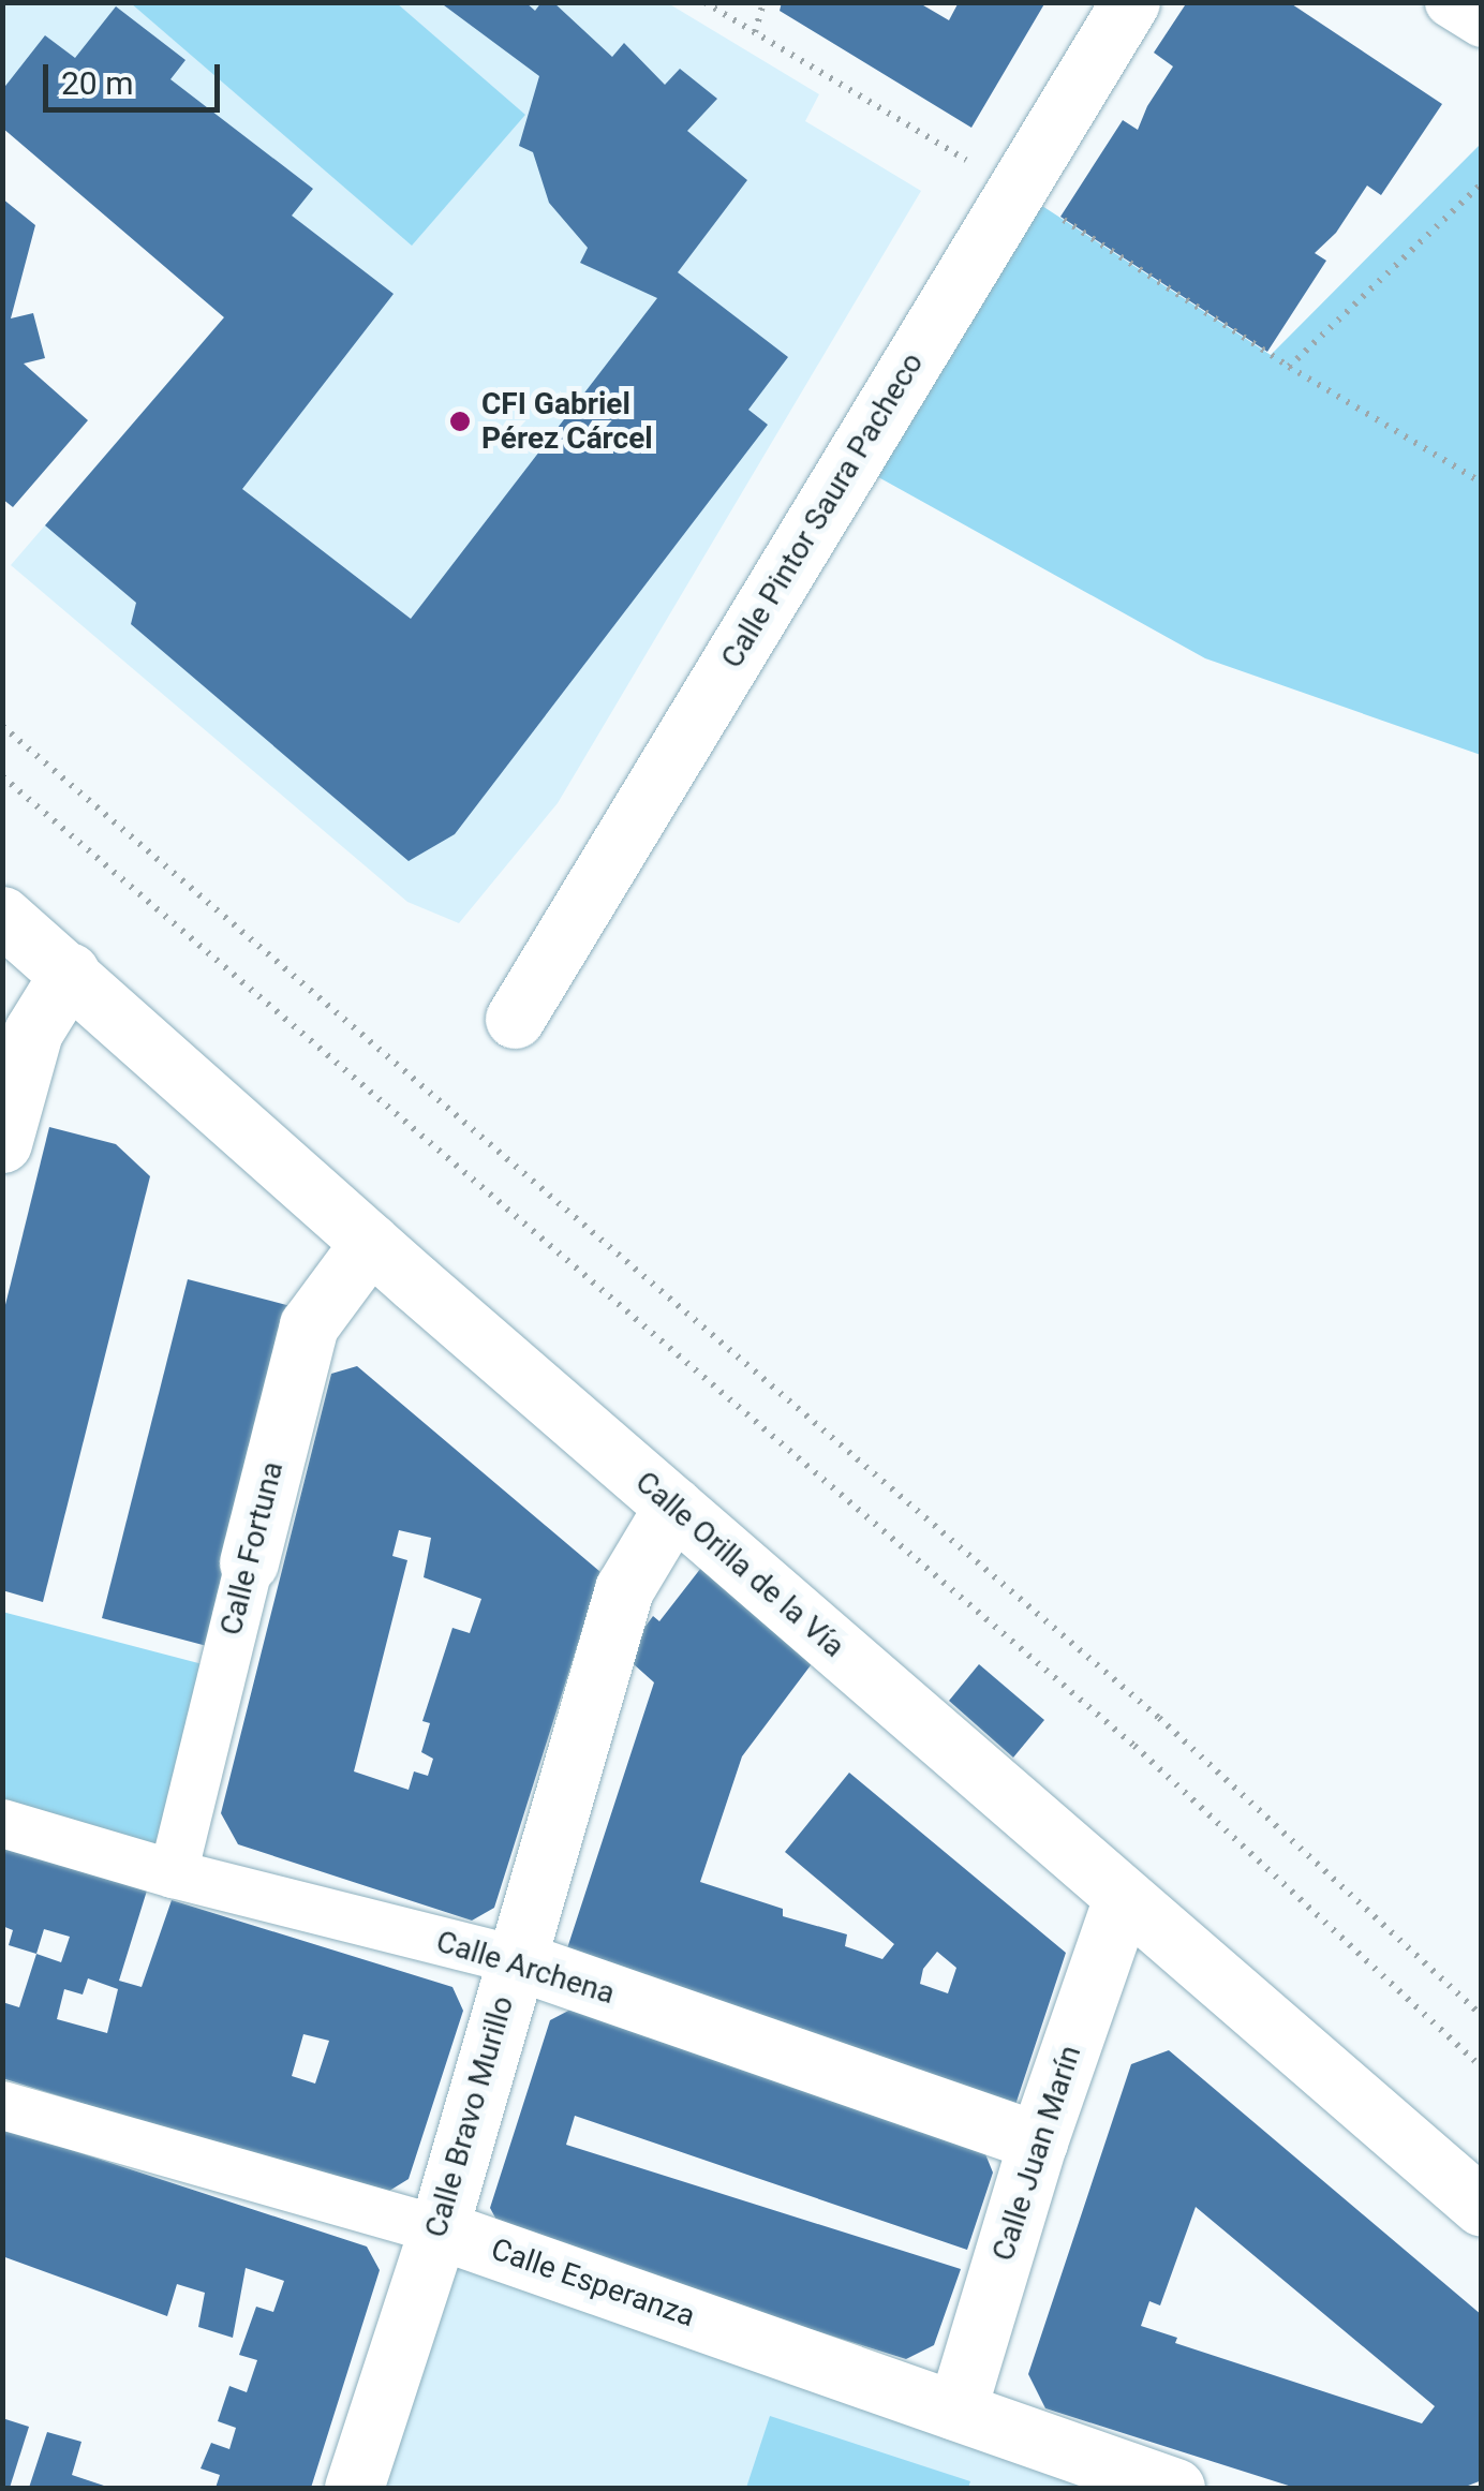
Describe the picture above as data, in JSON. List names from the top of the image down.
{
  "streets": {
    "street": [
      "Calle Pintor Saura Pacheco",
      "Calle Fortuna",
      "Calle Orilla de la Vía",
      "Calle Archena",
      "Calle Bravo Murillo",
      "Calle Juan Marín",
      "Calle Esperanza"
    ]
  },
  "crossings": [
    ["Calle Fortuna", "Calle Orilla de la Vía"],
    ["Calle Fortuna", "Calle Archena"],
    ["Calle Orilla de la Vía", "Calle Bravo Murillo"],
    ["Calle Orilla de la Vía", "Calle Juan Marín"],
    ["Calle Archena", "Calle Bravo Murillo"],
    ["Calle Archena", "Calle Juan Marín"],
    ["Calle Bravo Murillo", "Calle Esperanza"],
    ["Calle Juan Marín", "Calle Esperanza"]
  ],
  "places": ["CFI Gabriel Pérez Cárcel"],
  "scale_bar": "20 m"
}
